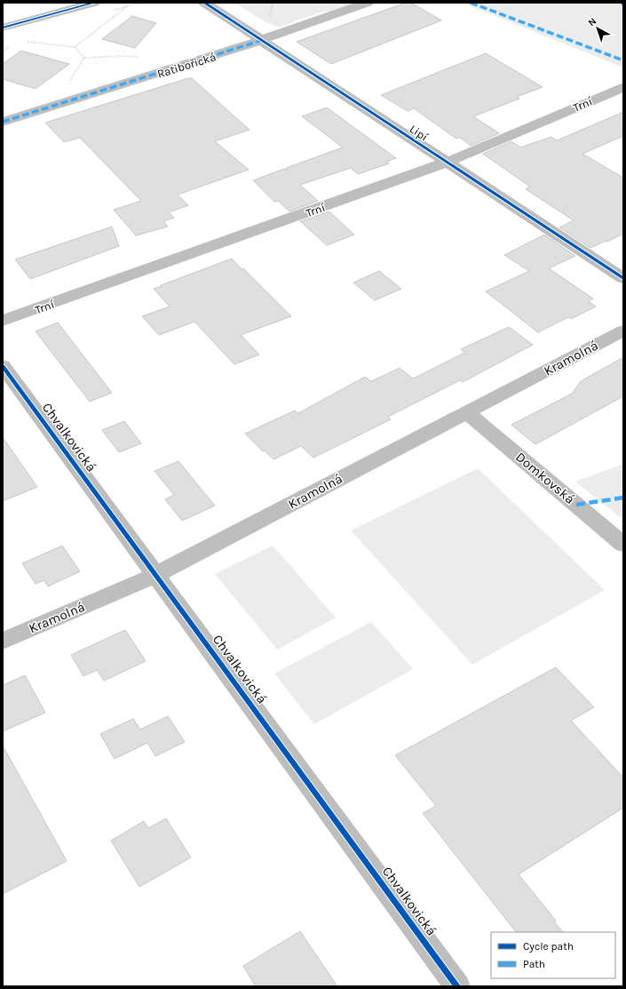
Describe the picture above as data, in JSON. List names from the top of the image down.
{
  "streets": {
    "street": [
      "Ratibořická",
      "Trní",
      "Lipí",
      "Kramolná",
      "Chvalkovická",
      "Domkovská"
    ]
  },
  "crossings": [
    ["Ratibořická", "Lipí"],
    ["Trní", "Lipí"],
    ["Kramolná", "Chvalkovická"],
    ["Kramolná", "Domkovská"]
  ],
  "legend": ["Cycle path", "Path"],
  "north": "top left"
}
